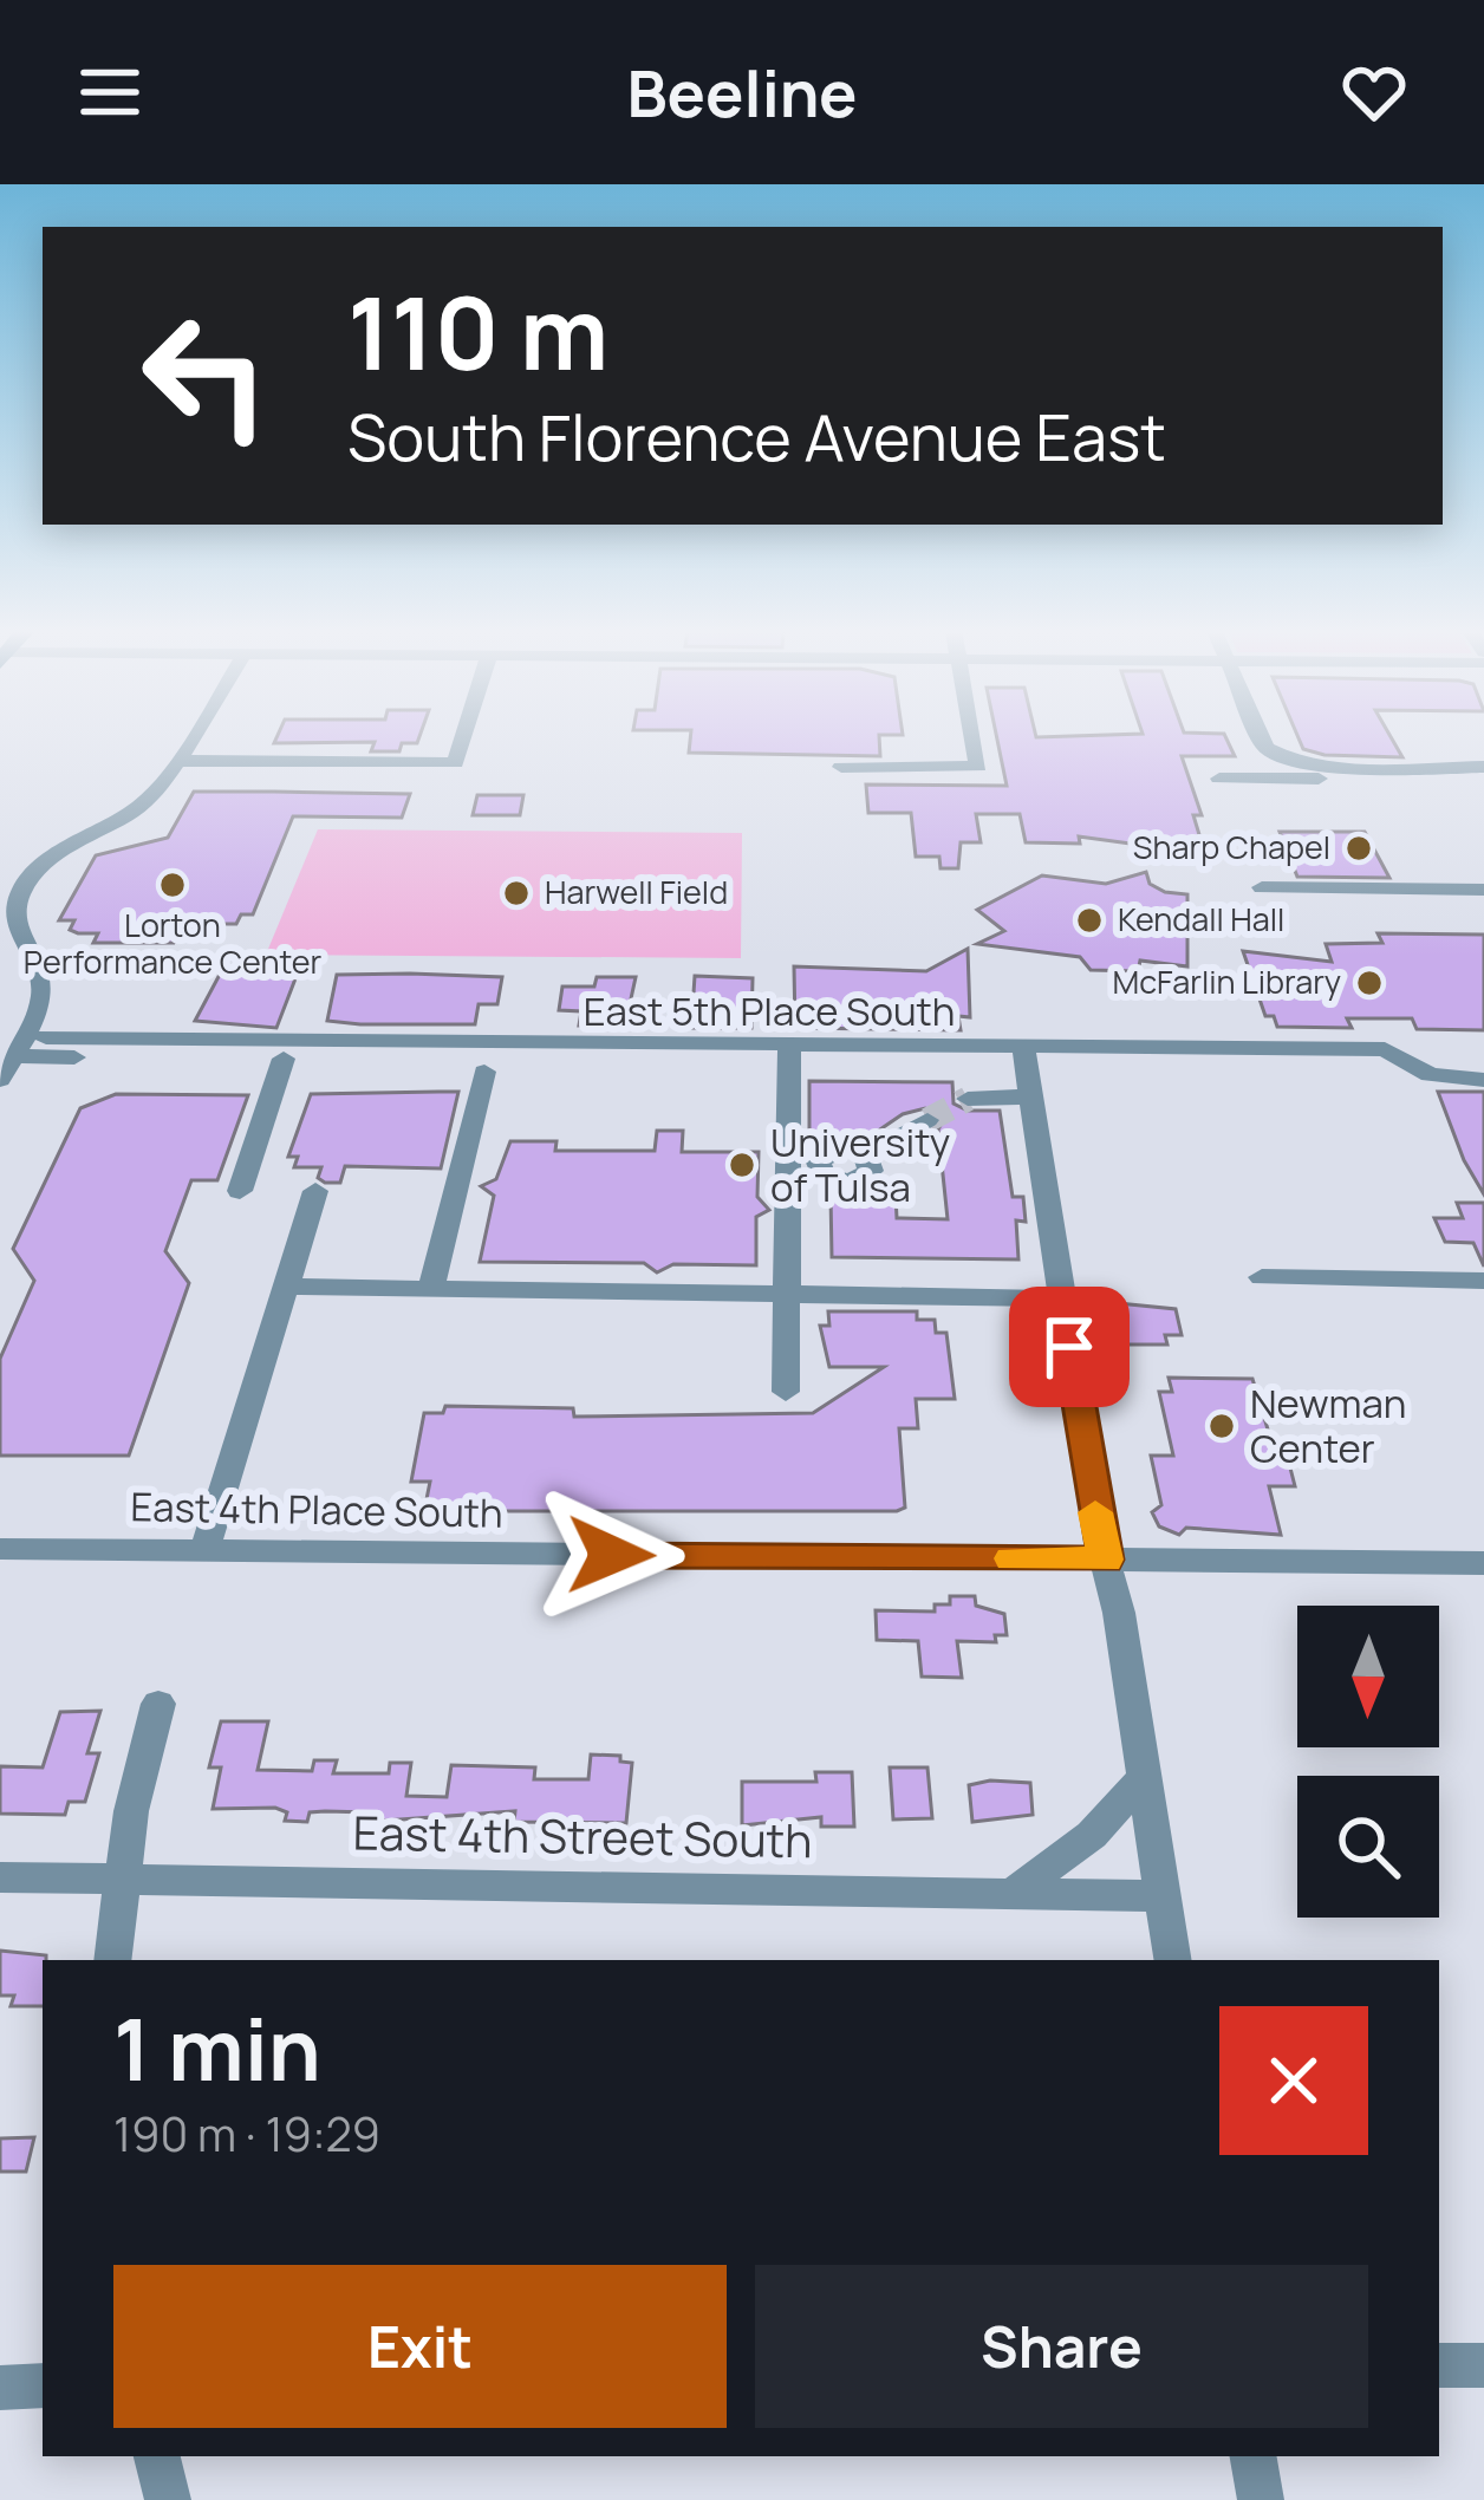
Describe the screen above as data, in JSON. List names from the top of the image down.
{
  "streets": {
    "street": ["East 5th Place South", "East 4th Place South", "East 4th Street South"]
  },
  "places": [
    "Sharp Chapel",
    "Lorton Performance Center",
    "Harwell Field",
    "Kendall Hall",
    "McFarlin Library",
    "University of Tulsa",
    "Newman Center"
  ],
  "north": "bottom",
  "page": {
    "header": "Beeline",
    "turn": ["110 m", "South Florence Avenue East"],
    "heading": ["1 min", "190 m · 19:29"],
    "buttons": ["Exit", "Share"]
  }
}
